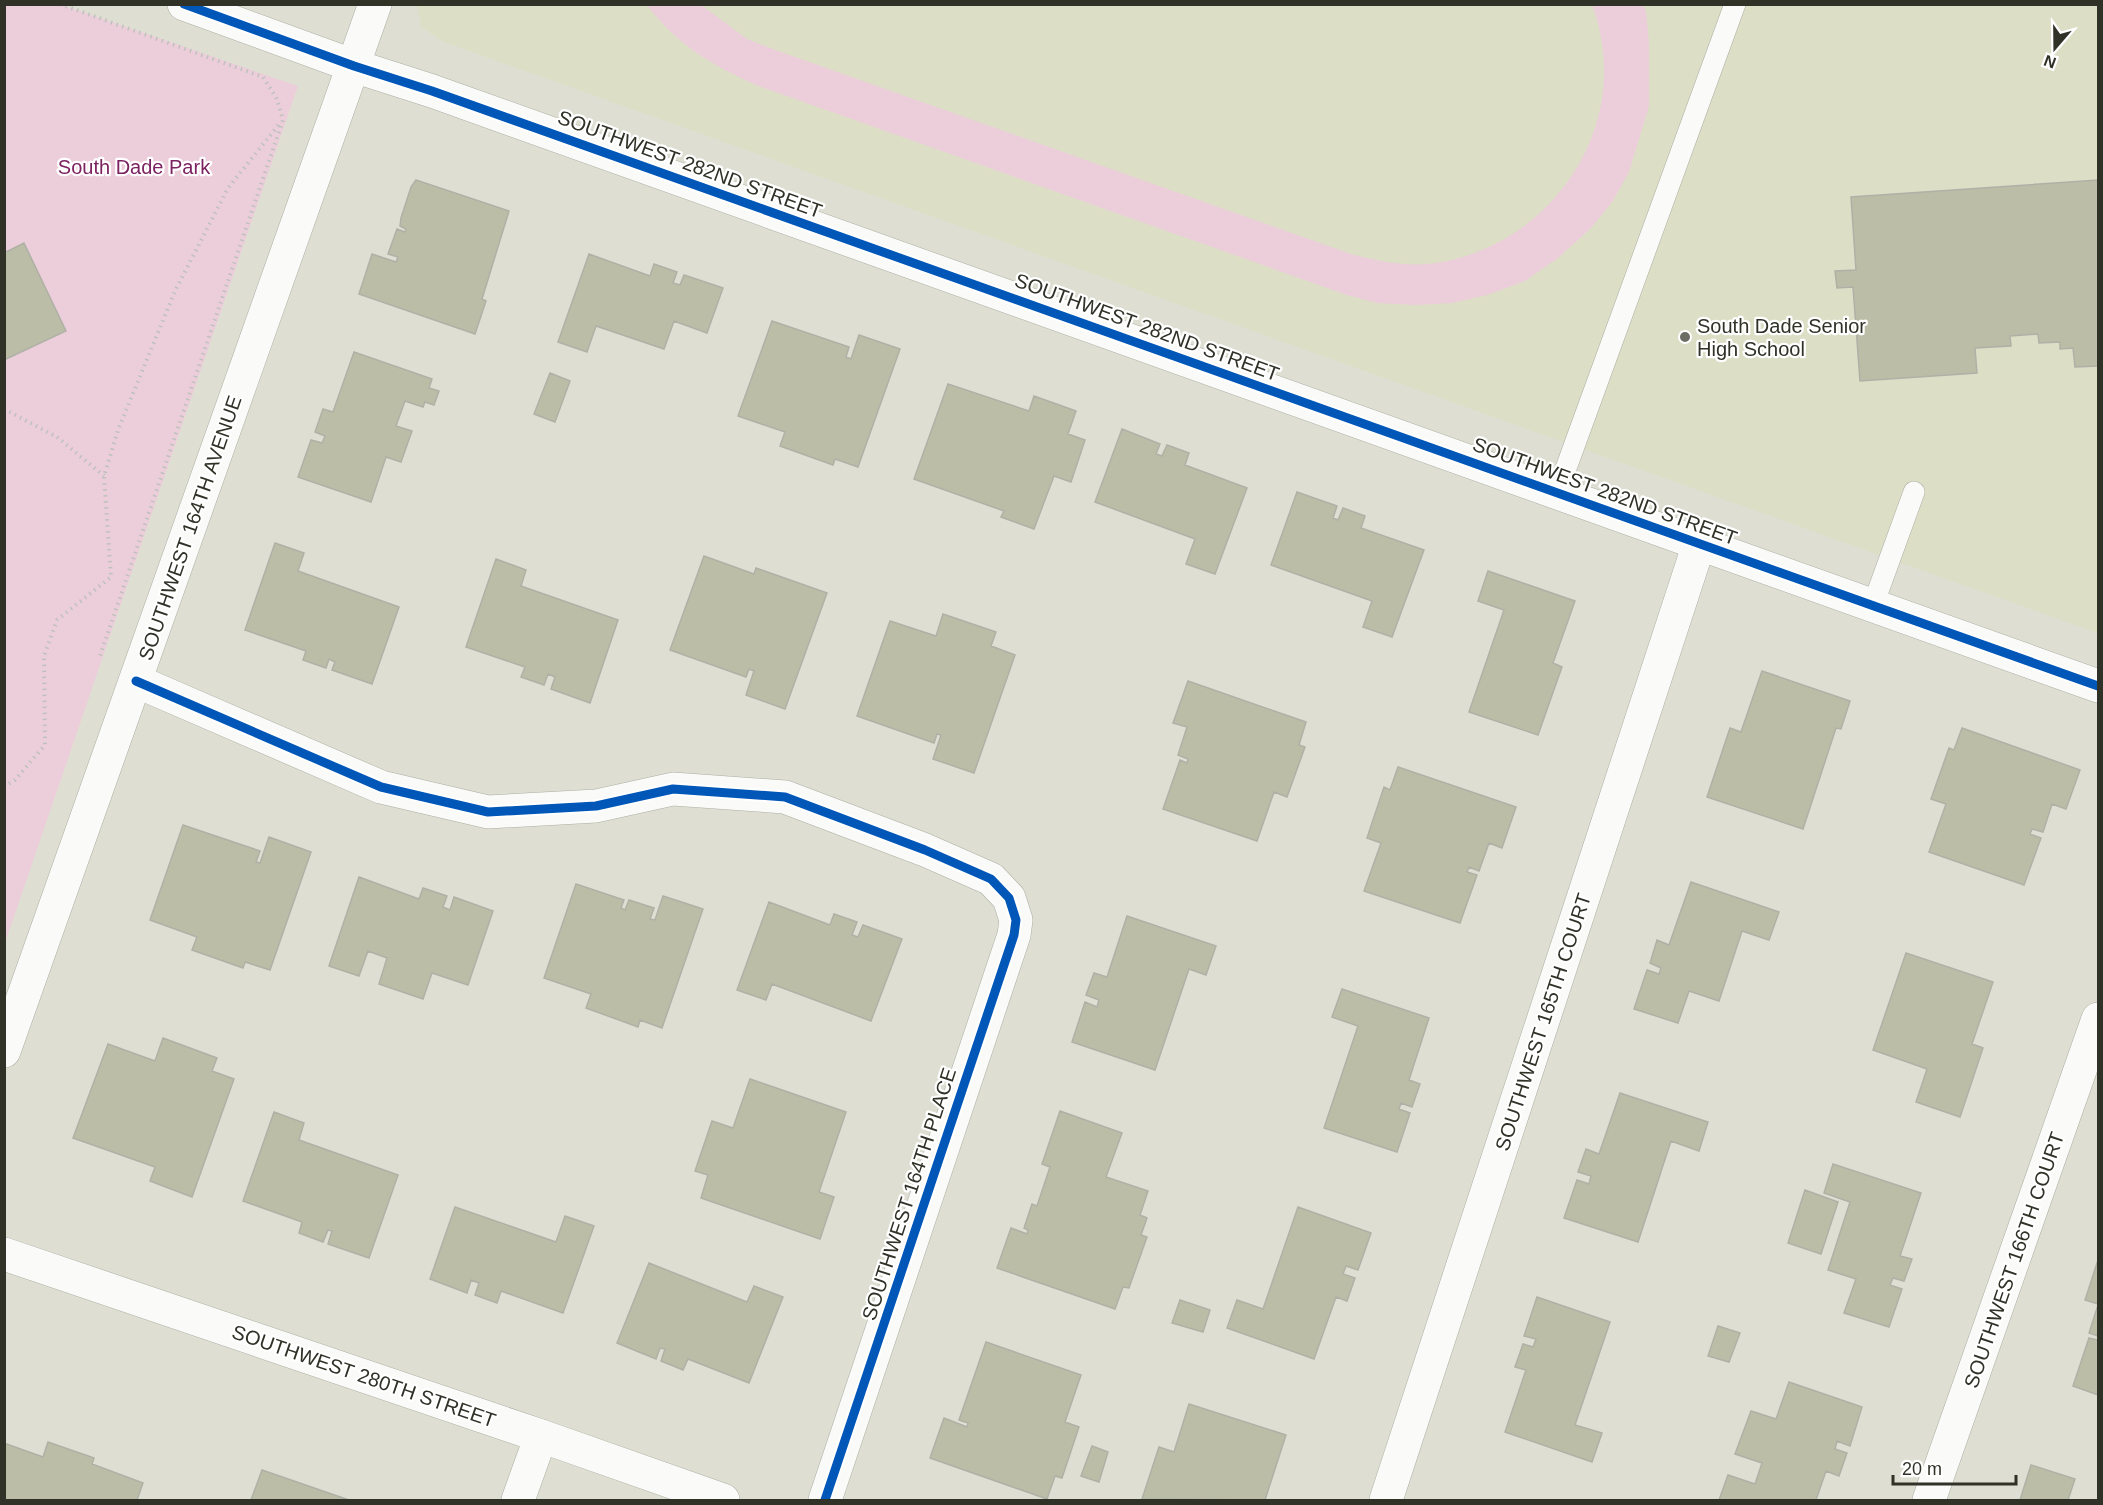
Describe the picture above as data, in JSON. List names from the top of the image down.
{
  "streets": {
    "street": [
      "SOUTHWEST 282ND STREET",
      "SOUTHWEST 164TH AVENUE",
      "SOUTHWEST 165TH COURT",
      "SOUTHWEST 164TH PLACE",
      "SOUTHWEST 166TH COURT",
      "SOUTHWEST 280TH STREET"
    ]
  },
  "crossings": [
    ["SOUTHWEST 282ND STREET", "SOUTHWEST 164TH AVENUE"],
    ["SOUTHWEST 282ND STREET", "SOUTHWEST 165TH COURT"],
    ["SOUTHWEST 164TH AVENUE", "SOUTHWEST 164TH PLACE"]
  ],
  "parks": ["South Dade Park"],
  "places": ["South Dade Senior High School"],
  "scale_bar": "20 m",
  "north": "bottom"
}
